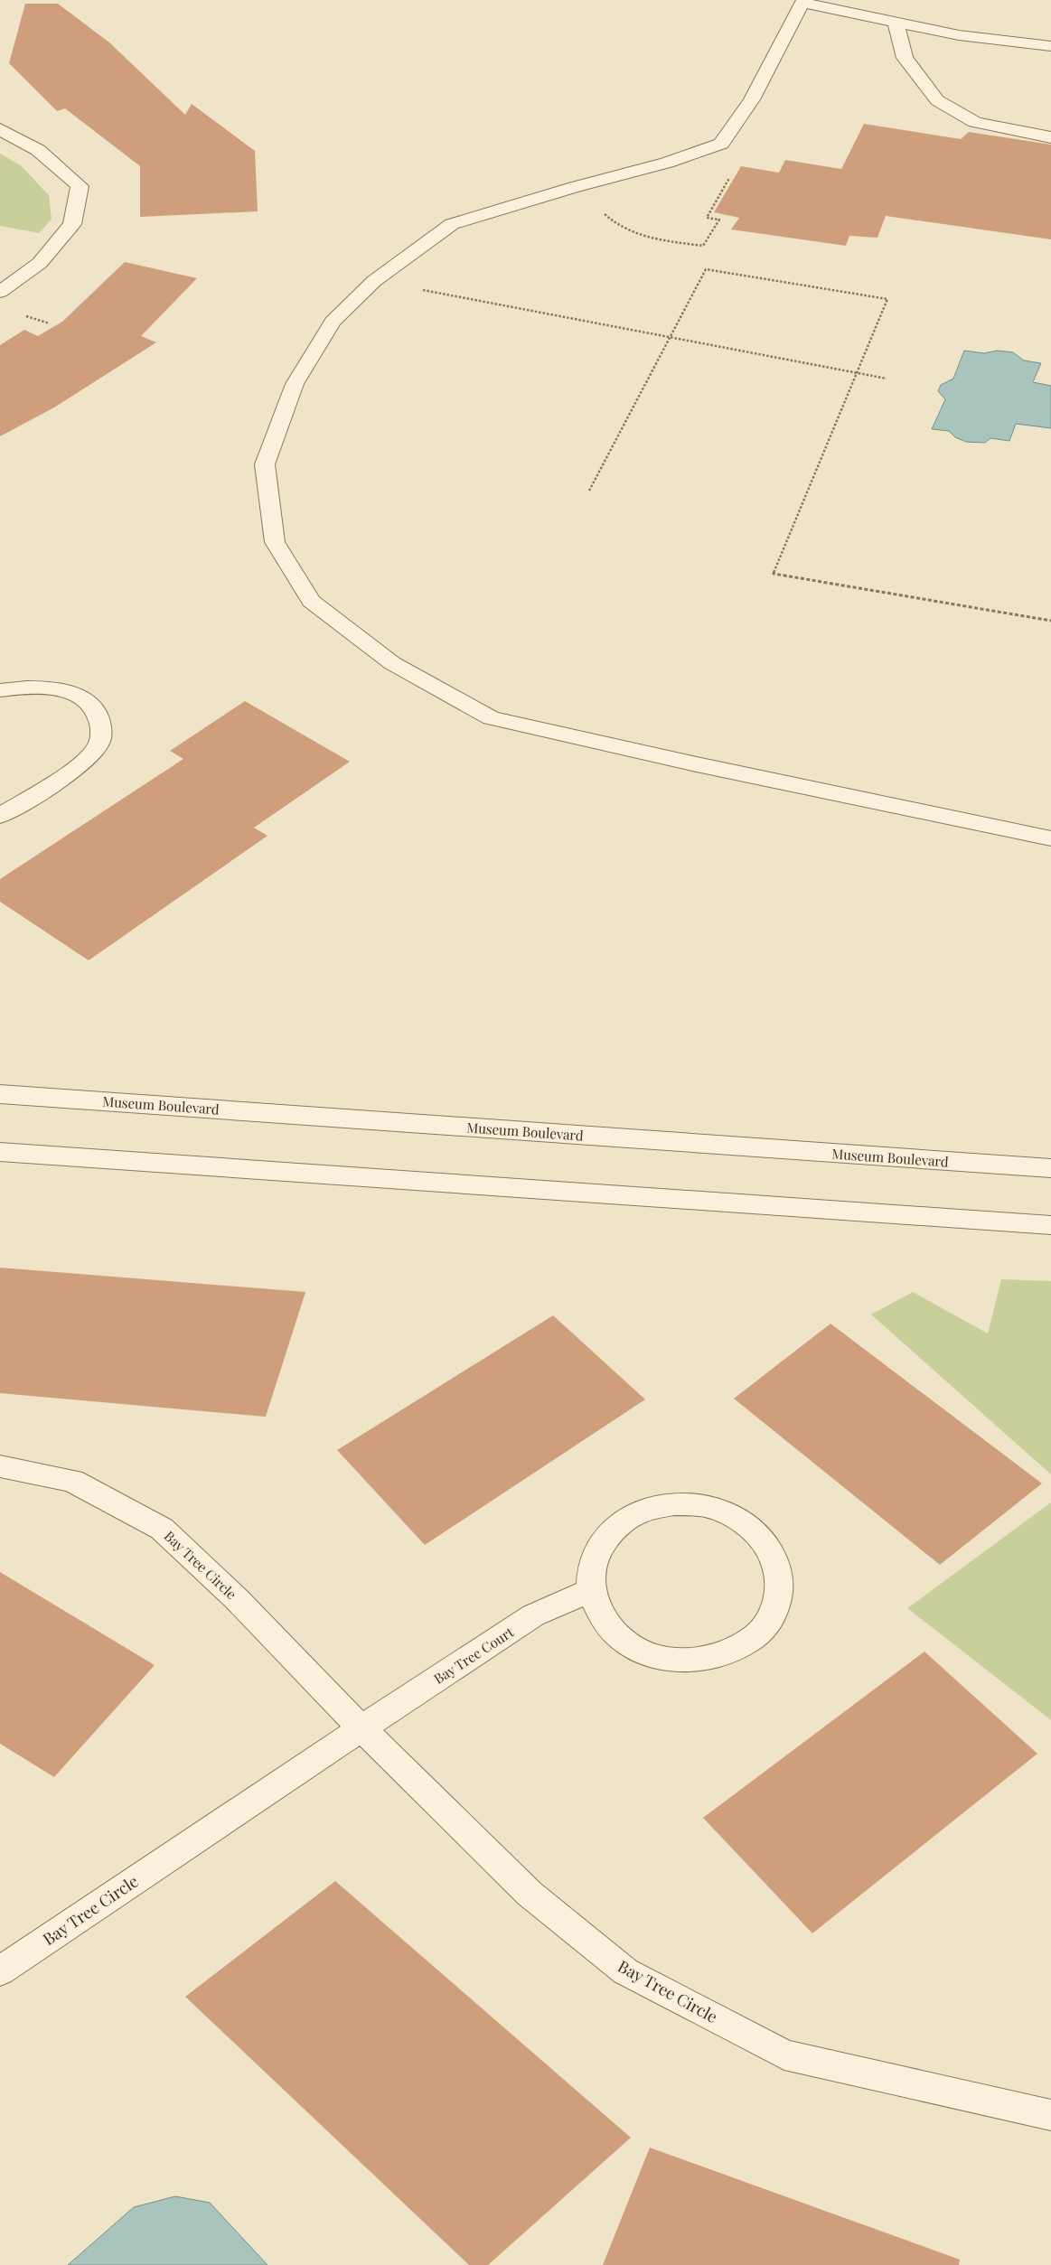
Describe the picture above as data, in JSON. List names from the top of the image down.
{
  "streets": {
    "street": ["Museum Boulevard", "Bay Tree Circle", "Bay Tree Court"]
  },
  "crossings": [
    ["Bay Tree Circle", "Bay Tree Court"]
  ]
}
